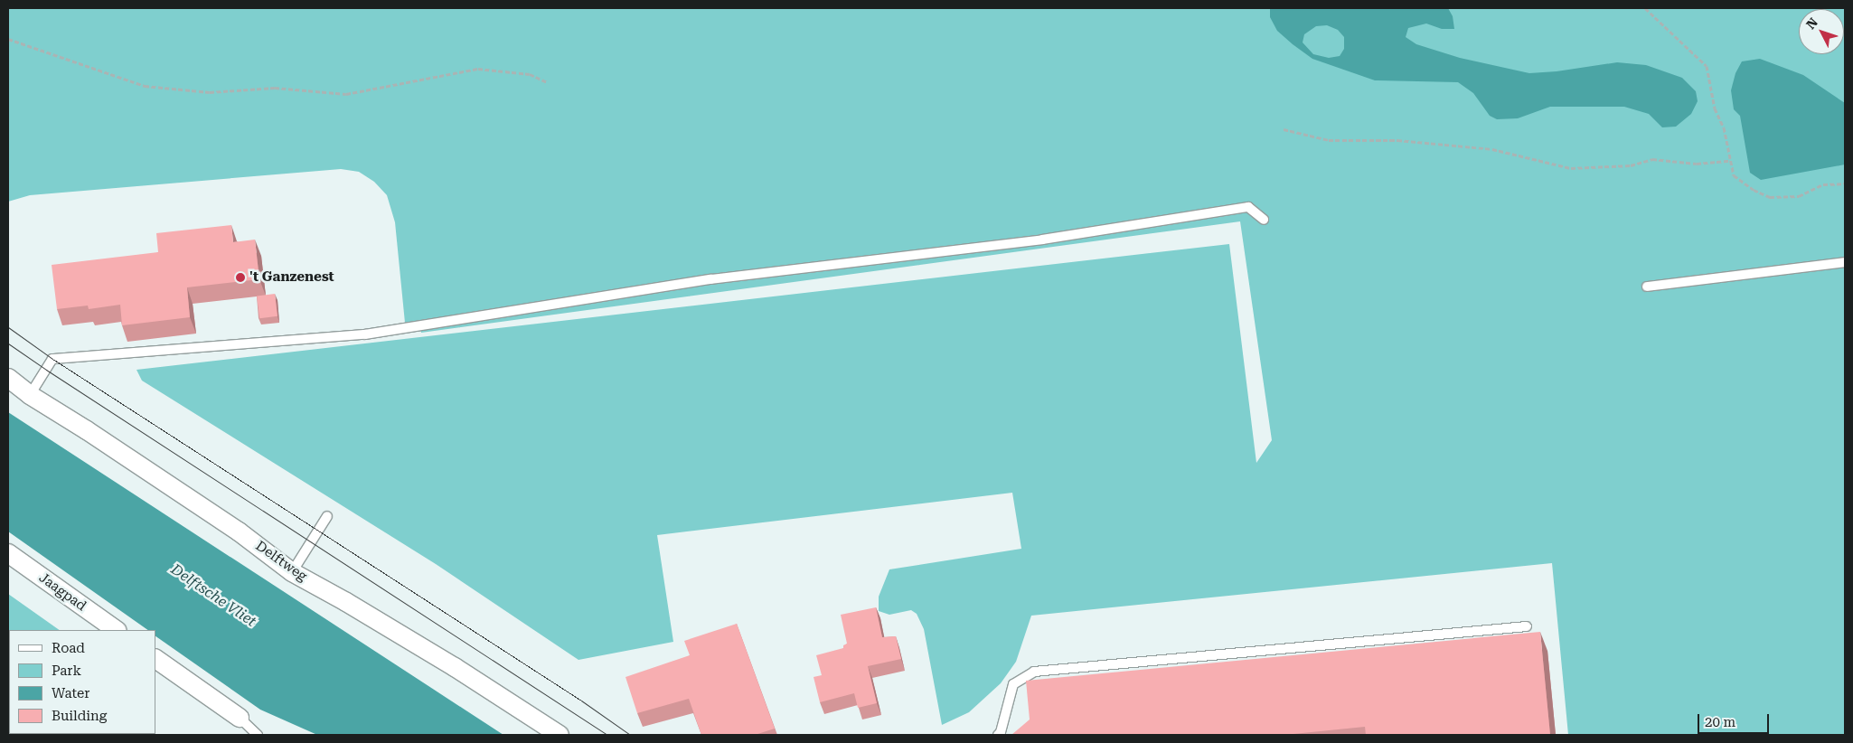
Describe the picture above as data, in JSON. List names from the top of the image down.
{
  "streets": {
    "street": ["Delftweg", "Jaagpad"]
  },
  "water": ["Delftsche Vliet"],
  "places": ["'t Ganzenest"],
  "legend": [
    "Road",
    "Park",
    "Water",
    "Building"
  ],
  "scale_bar": "20 m",
  "north": "top left"
}
